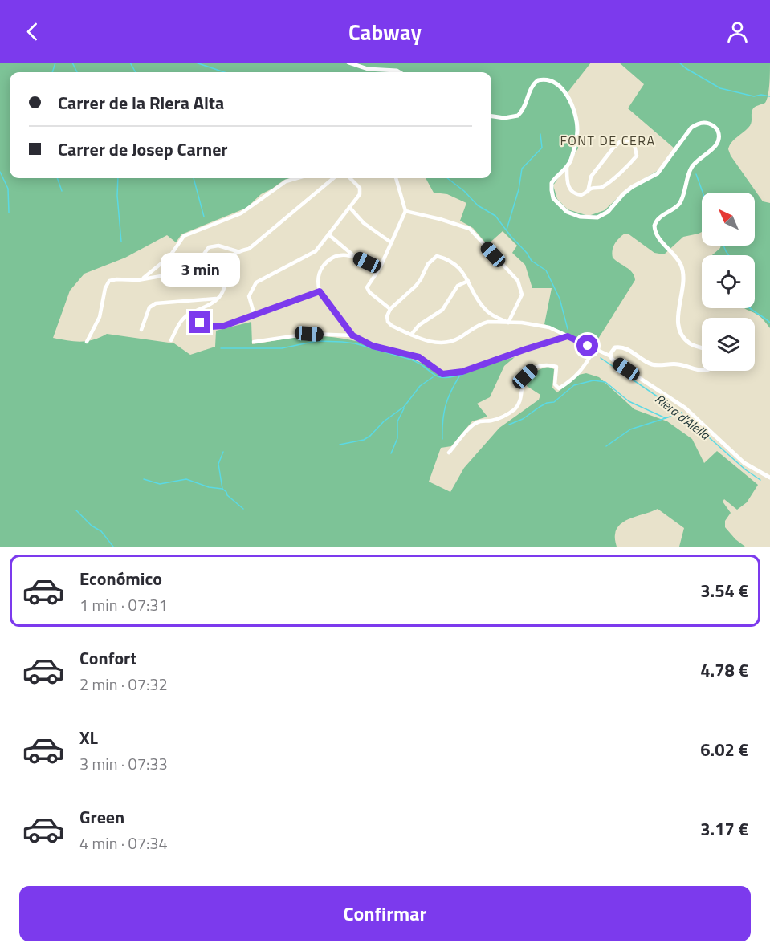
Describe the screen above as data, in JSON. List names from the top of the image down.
{
  "districts": ["FONT DE CERA"],
  "water": ["Riera d'Alella"],
  "north": "top left",
  "page": {
    "header": "Cabway",
    "banner": ["Carrer de la Riera Alta", "Carrer de Josep Carner"],
    "bubble": "3 min",
    "list": [
      {
        "name": "Económico",
        "note": "1 min · 07:31",
        "value": "3.54 €"
      },
      {
        "name": "Confort",
        "note": "2 min · 07:32",
        "value": "4.78 €"
      },
      {
        "name": "XL",
        "note": "3 min · 07:33",
        "value": "6.02 €"
      },
      {
        "name": "Green",
        "note": "4 min · 07:34",
        "value": "3.17 €"
      }
    ],
    "buttons": "Confirmar"
  }
}
